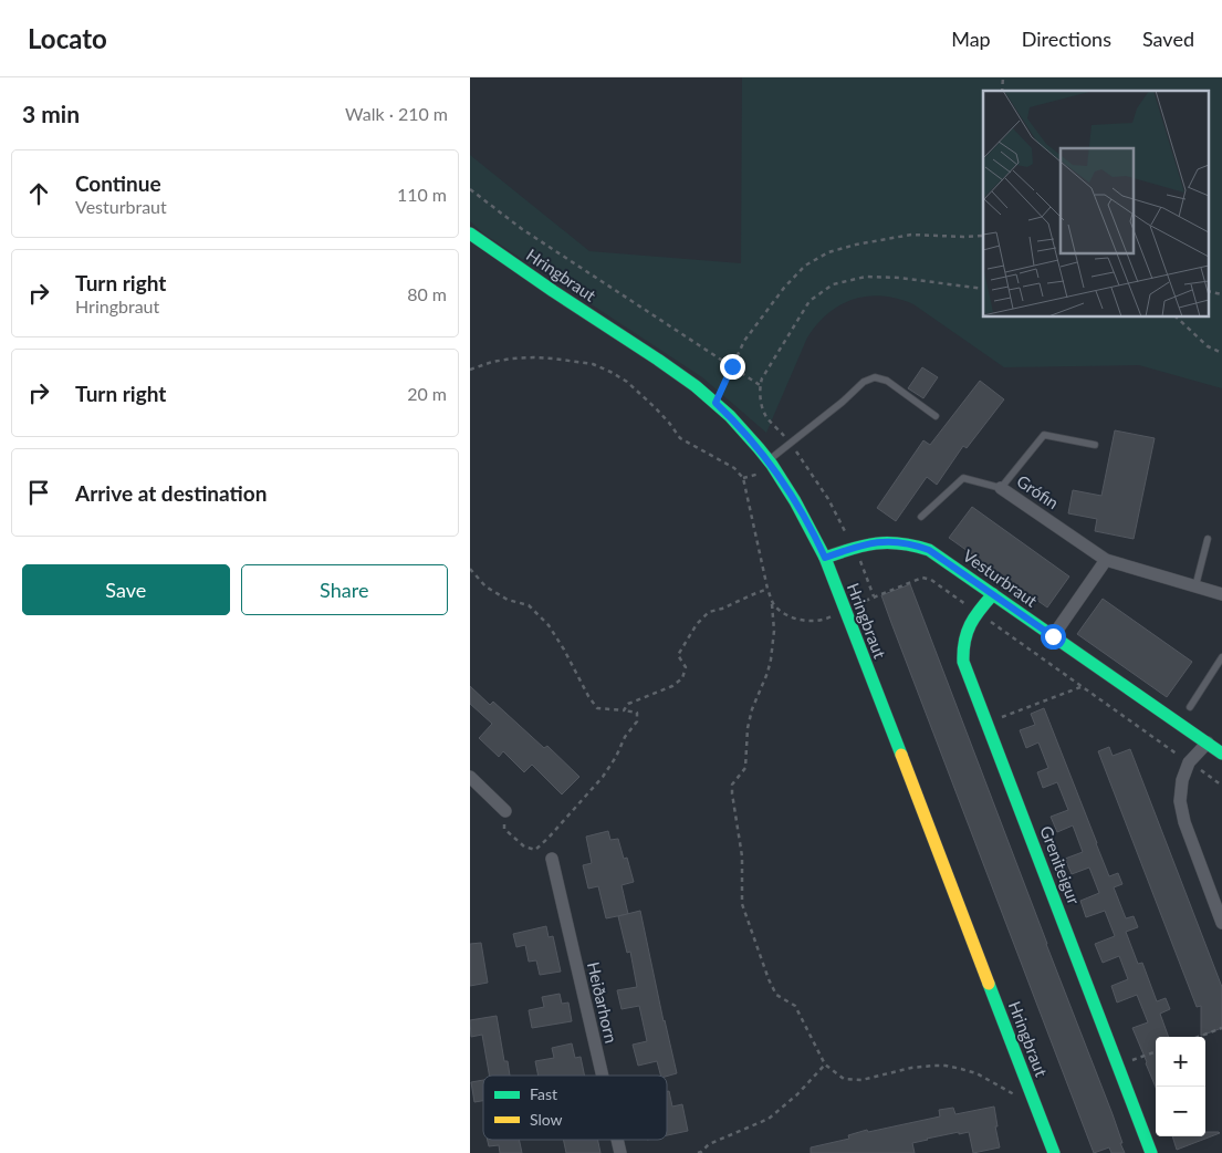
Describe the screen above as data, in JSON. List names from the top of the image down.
{
  "streets": {
    "main road": ["Hringbraut", "Vesturbraut", "Greniteigur"],
    "street": ["Grófin", "Heiðarhorn"]
  },
  "crossings": [
    ["Hringbraut", "Vesturbraut"],
    ["Vesturbraut", "Greniteigur"]
  ],
  "legend": ["Fast", "Slow"],
  "page": {
    "header": "Locato",
    "nav": ["Map", "Directions", "Saved"],
    "heading": ["3 min", "Walk · 210 m"],
    "list": [
      ["Continue", "Vesturbraut", "110 m"],
      ["Turn right", "Hringbraut", "80 m"],
      ["Turn right", "20 m"],
      "Arrive at destination"
    ],
    "buttons": ["Save", "Share"],
    "map_buttons": ["+", "−"]
  }
}
